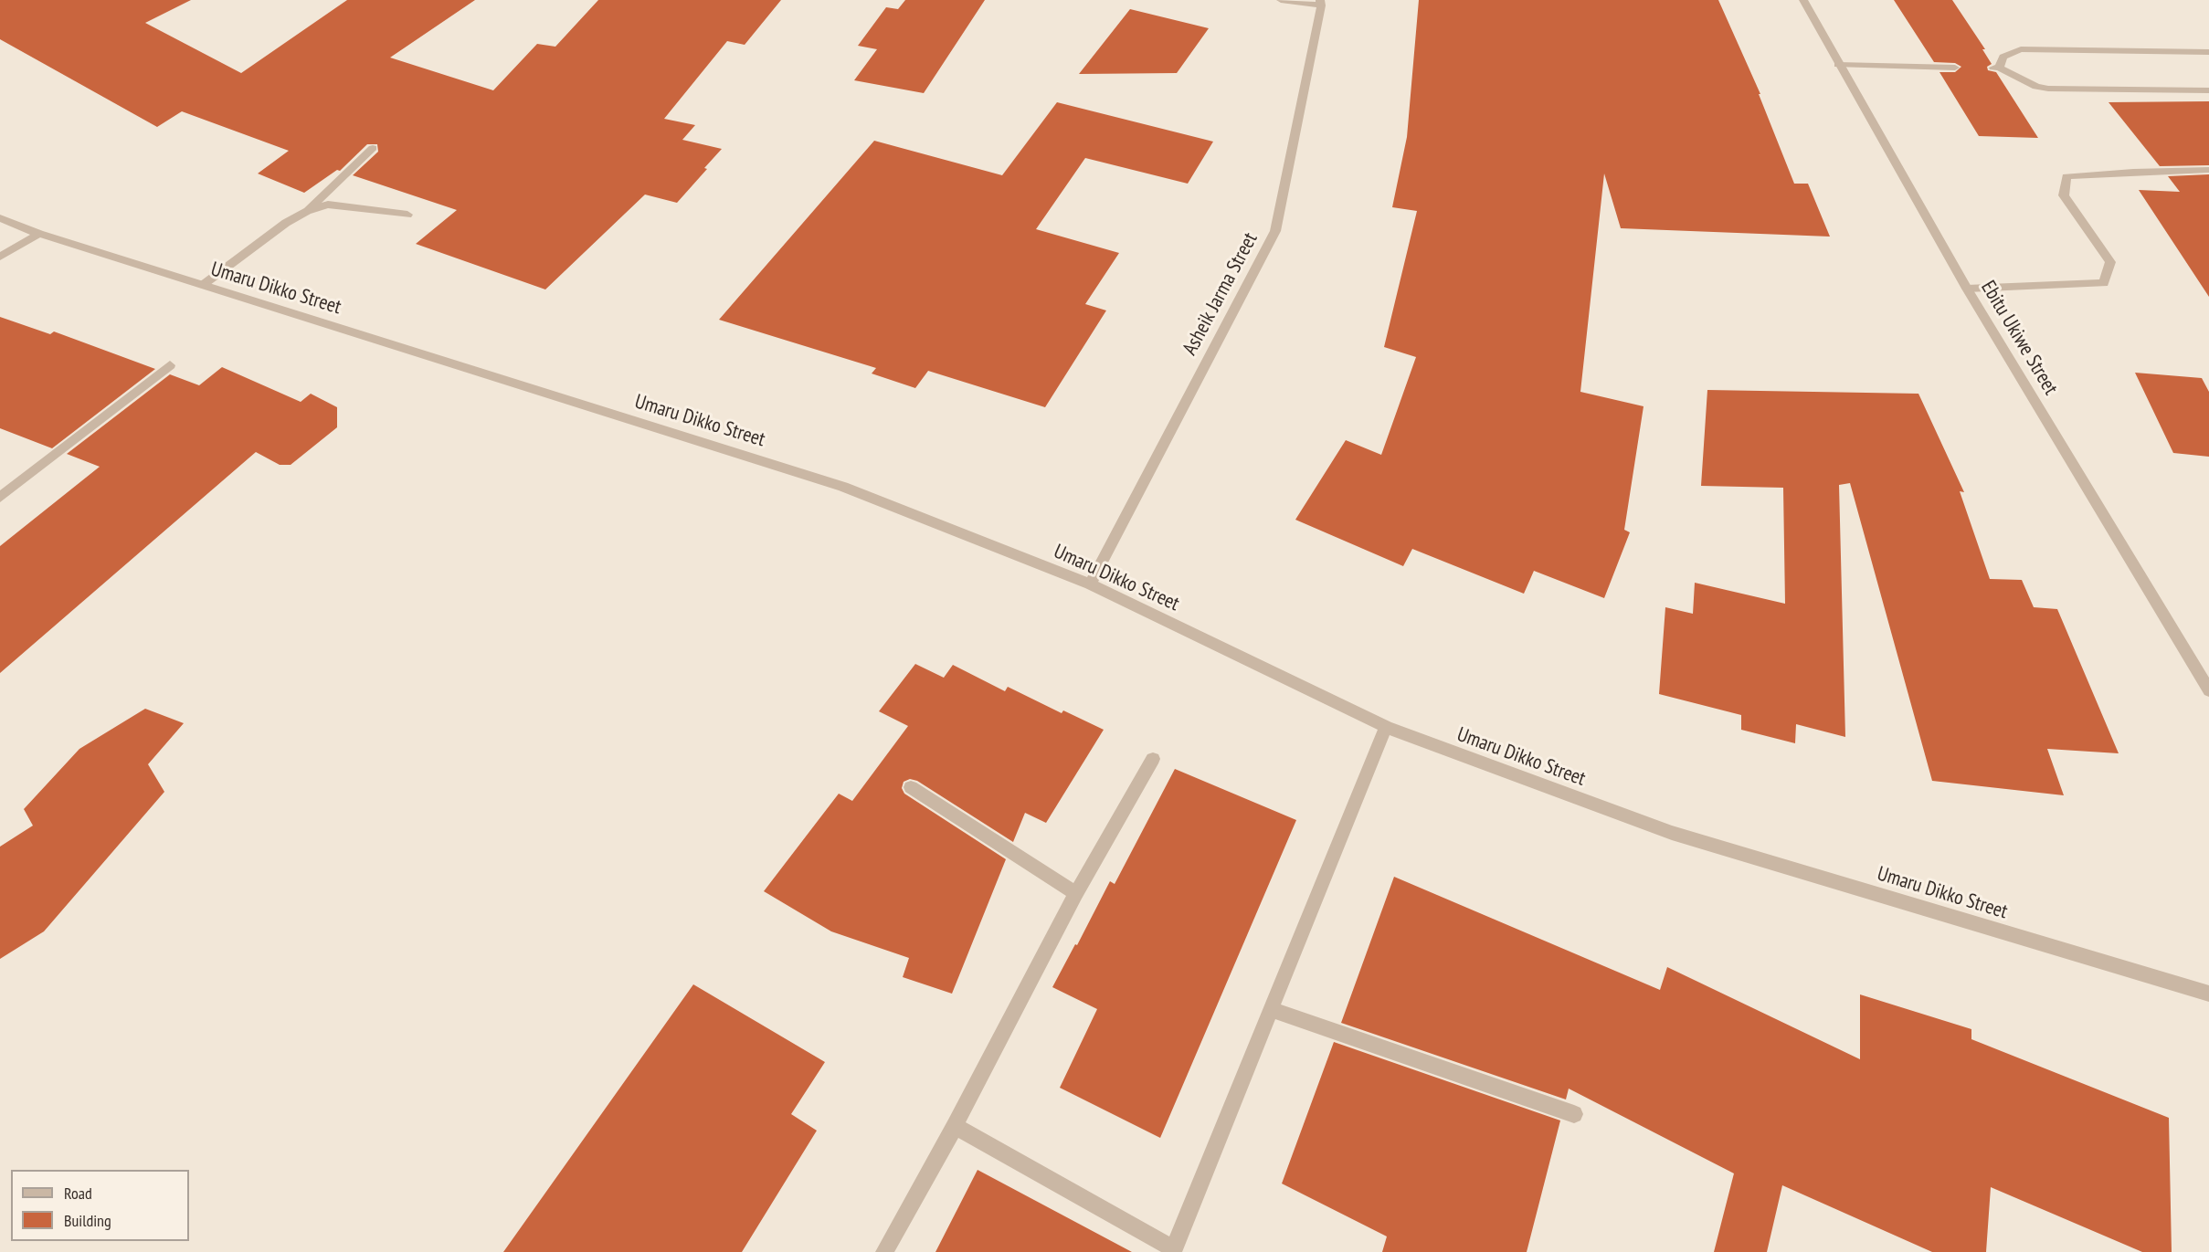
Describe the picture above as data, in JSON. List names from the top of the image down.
{
  "streets": {
    "street": ["Umaru Dikko Street", "Asheik Jarma Street", "Ebitu Ukiwe Street"]
  },
  "crossings": [
    ["Umaru Dikko Street", "Asheik Jarma Street"]
  ],
  "legend": ["Road", "Building"]
}
